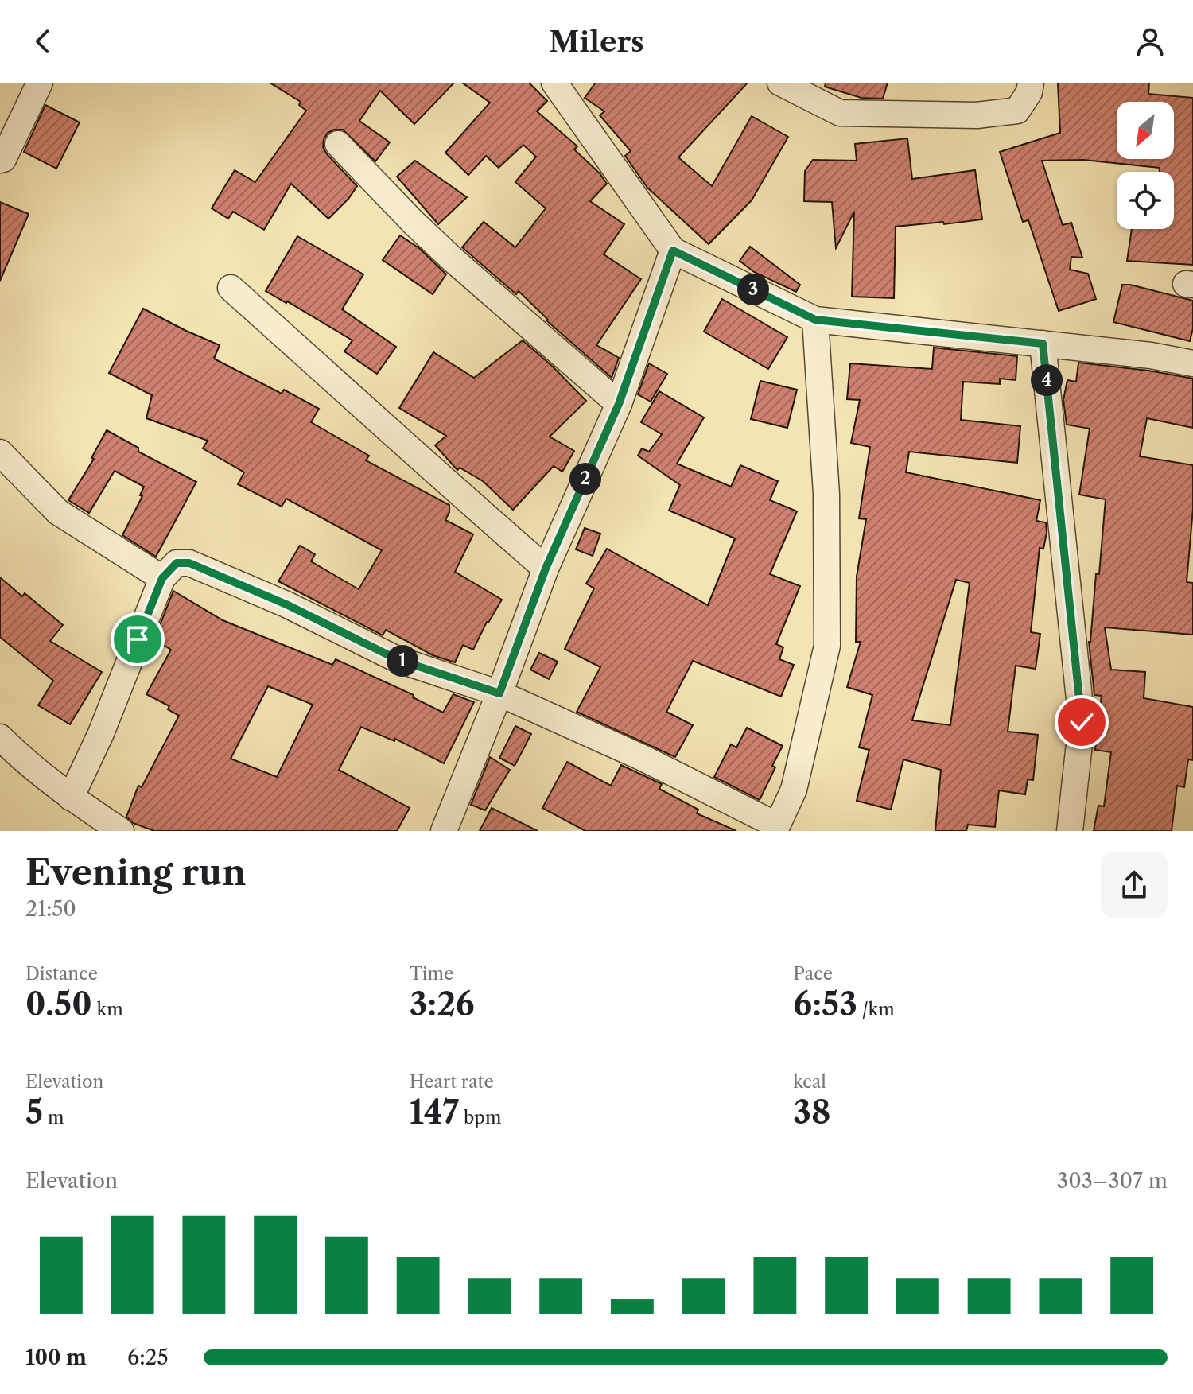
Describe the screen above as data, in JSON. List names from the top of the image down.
{
  "north": "bottom left",
  "page": {
    "header": "Milers",
    "pins": [
      "3",
      "4",
      "2",
      "1"
    ],
    "heading": ["Evening run", "21:50"],
    "stats": [
      ["Distance", "0.50 km"],
      ["Time", "3:26"],
      ["Pace", "6:53 /km"],
      ["Elevation", "5 m"],
      ["Heart rate", "147 bpm"],
      ["kcal", "38"]
    ],
    "chart": ["Elevation", "303–307 m"],
    "list": [
      {
        "name": "100 m",
        "note": "6:25"
      }
    ]
  }
}
